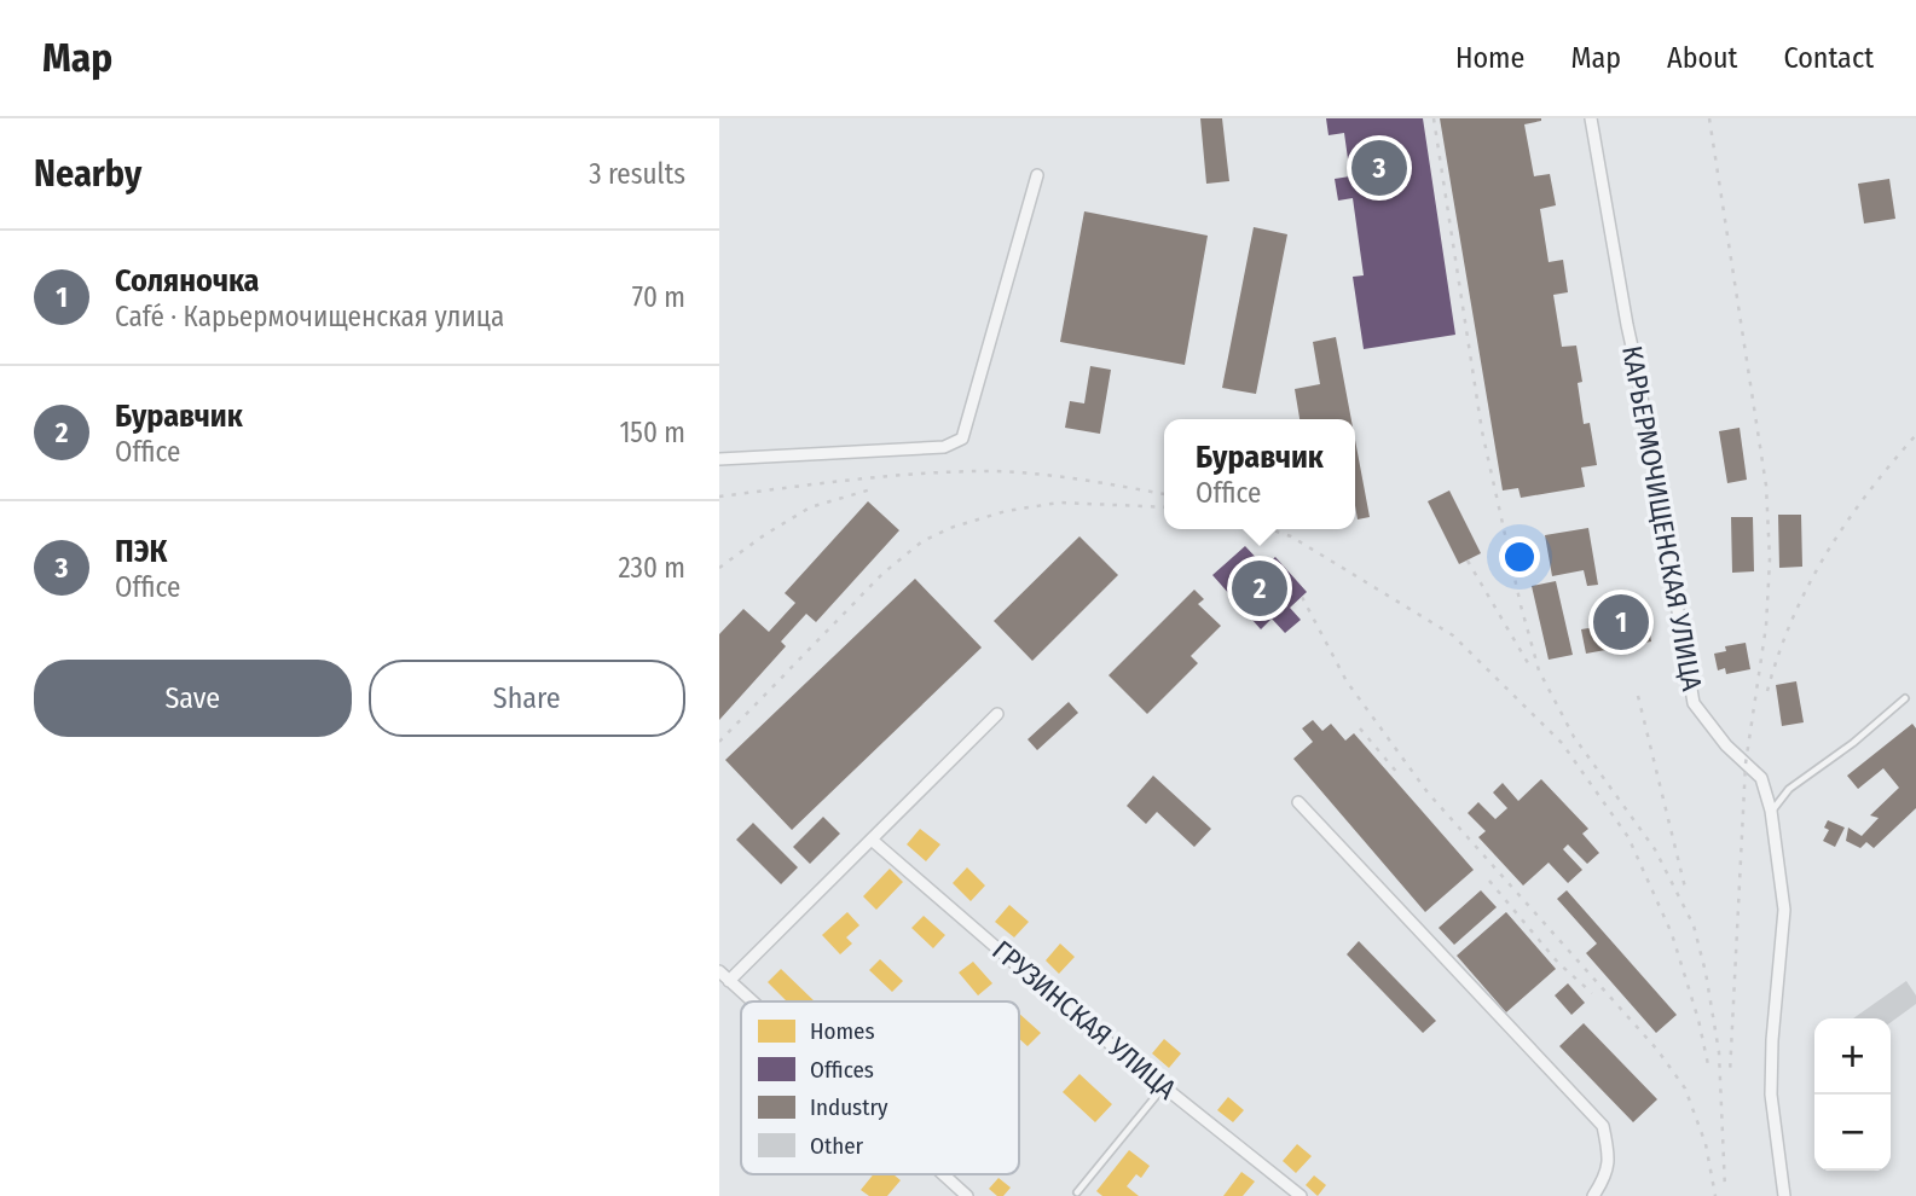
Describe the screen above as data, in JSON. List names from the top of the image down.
{
  "streets": {
    "street": ["КАРЬЕРМОЧИЩЕНСКАЯ УЛИЦА", "ГРУЗИНСКАЯ УЛИЦА"]
  },
  "legend": [
    "Homes",
    "Offices",
    "Industry",
    "Other"
  ],
  "page": {
    "header": "Map",
    "nav": [
      "Home",
      "Map",
      "About",
      "Contact"
    ],
    "heading": ["Nearby", "3 results"],
    "pins": ["3", "2", "1"],
    "list": [
      {
        "mark": "1",
        "name": "Соляночка",
        "note": "Café · Карьермочищенская улица",
        "value": "70 m"
      },
      {
        "mark": "2",
        "name": "Буравчик",
        "note": "Office",
        "value": "150 m"
      },
      {
        "mark": "3",
        "name": "ПЭК",
        "note": "Office",
        "value": "230 m"
      }
    ],
    "popup": ["Буравчик", "Office"],
    "buttons": ["Save", "Share"],
    "map_buttons": ["+", "−"]
  }
}
